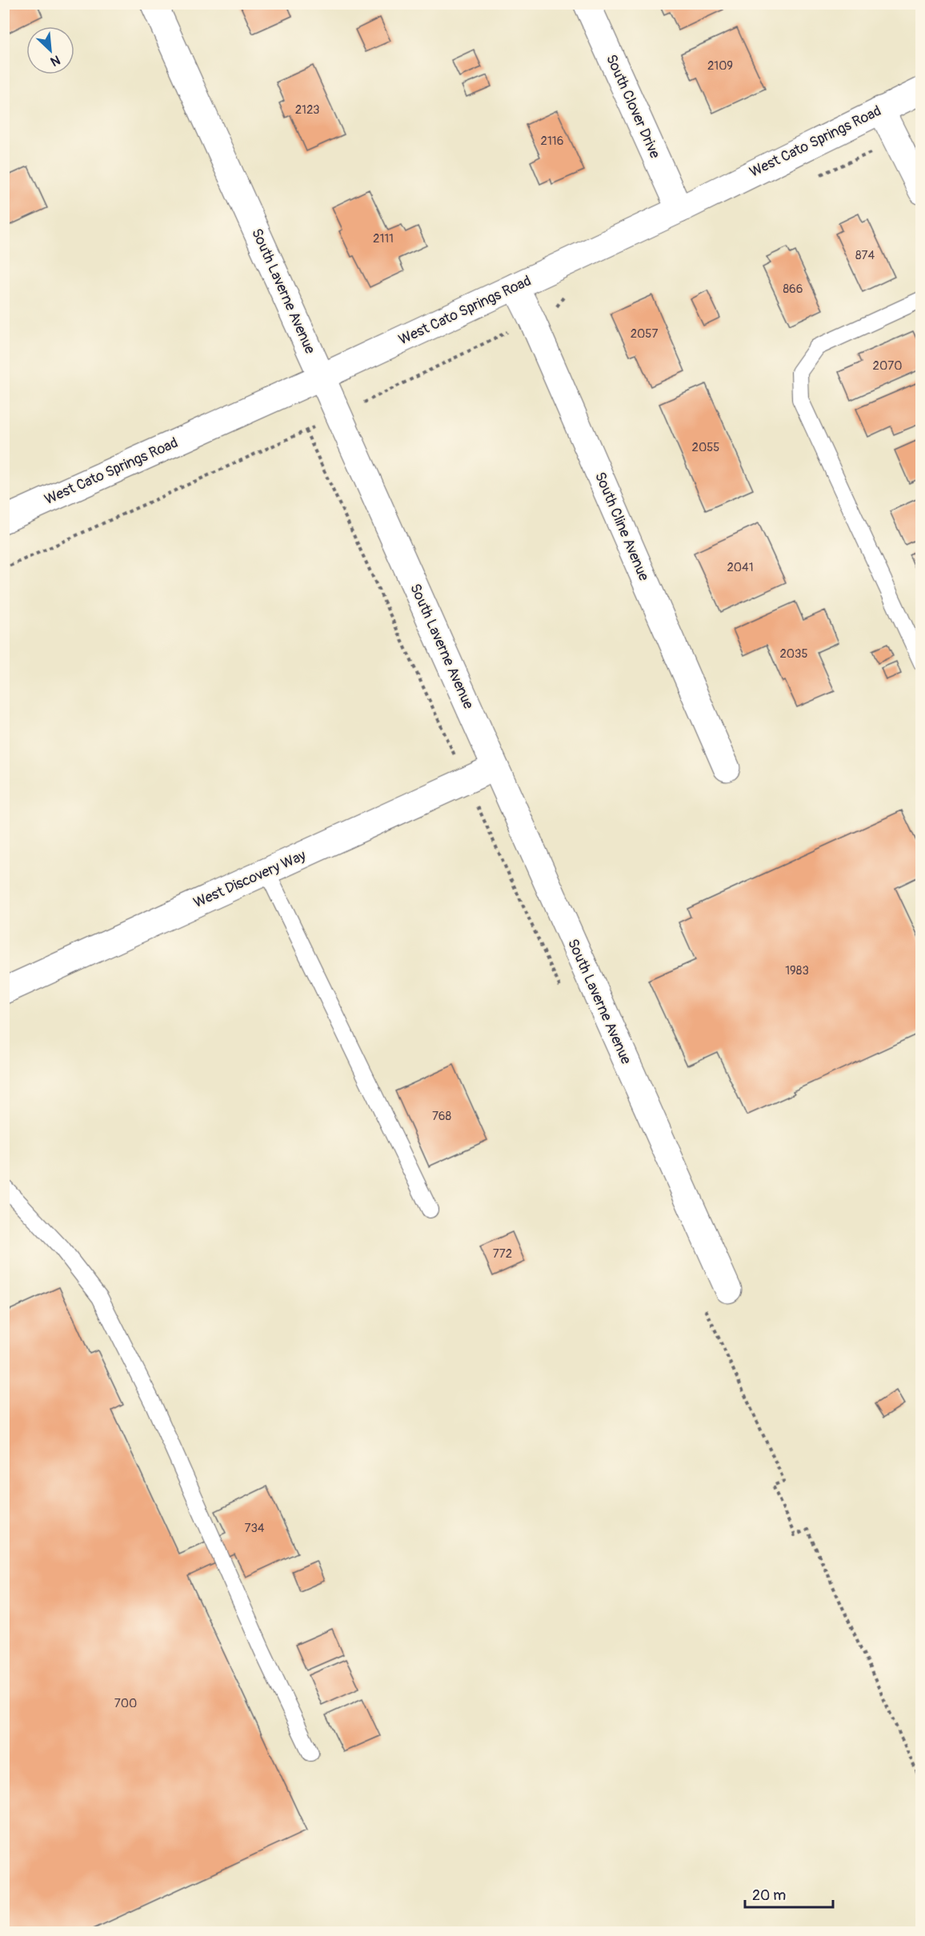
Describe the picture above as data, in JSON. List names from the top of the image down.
{
  "streets": {
    "street": [
      "South Clover Drive",
      "West Cato Springs Road",
      "South Laverne Avenue",
      "South Cline Avenue",
      "West Discovery Way"
    ]
  },
  "crossings": [
    ["South Clover Drive", "West Cato Springs Road"],
    ["West Cato Springs Road", "South Laverne Avenue"],
    ["West Cato Springs Road", "South Cline Avenue"],
    ["South Laverne Avenue", "West Discovery Way"]
  ],
  "house_numbers": [
    "2109",
    "2123",
    "2116",
    "2111",
    "874",
    "866",
    "2057",
    "2070",
    "2055",
    "2041",
    "2035",
    "1983",
    "768",
    "772",
    "734",
    "700"
  ],
  "scale_bar": "20 m",
  "north": "bottom right"
}
